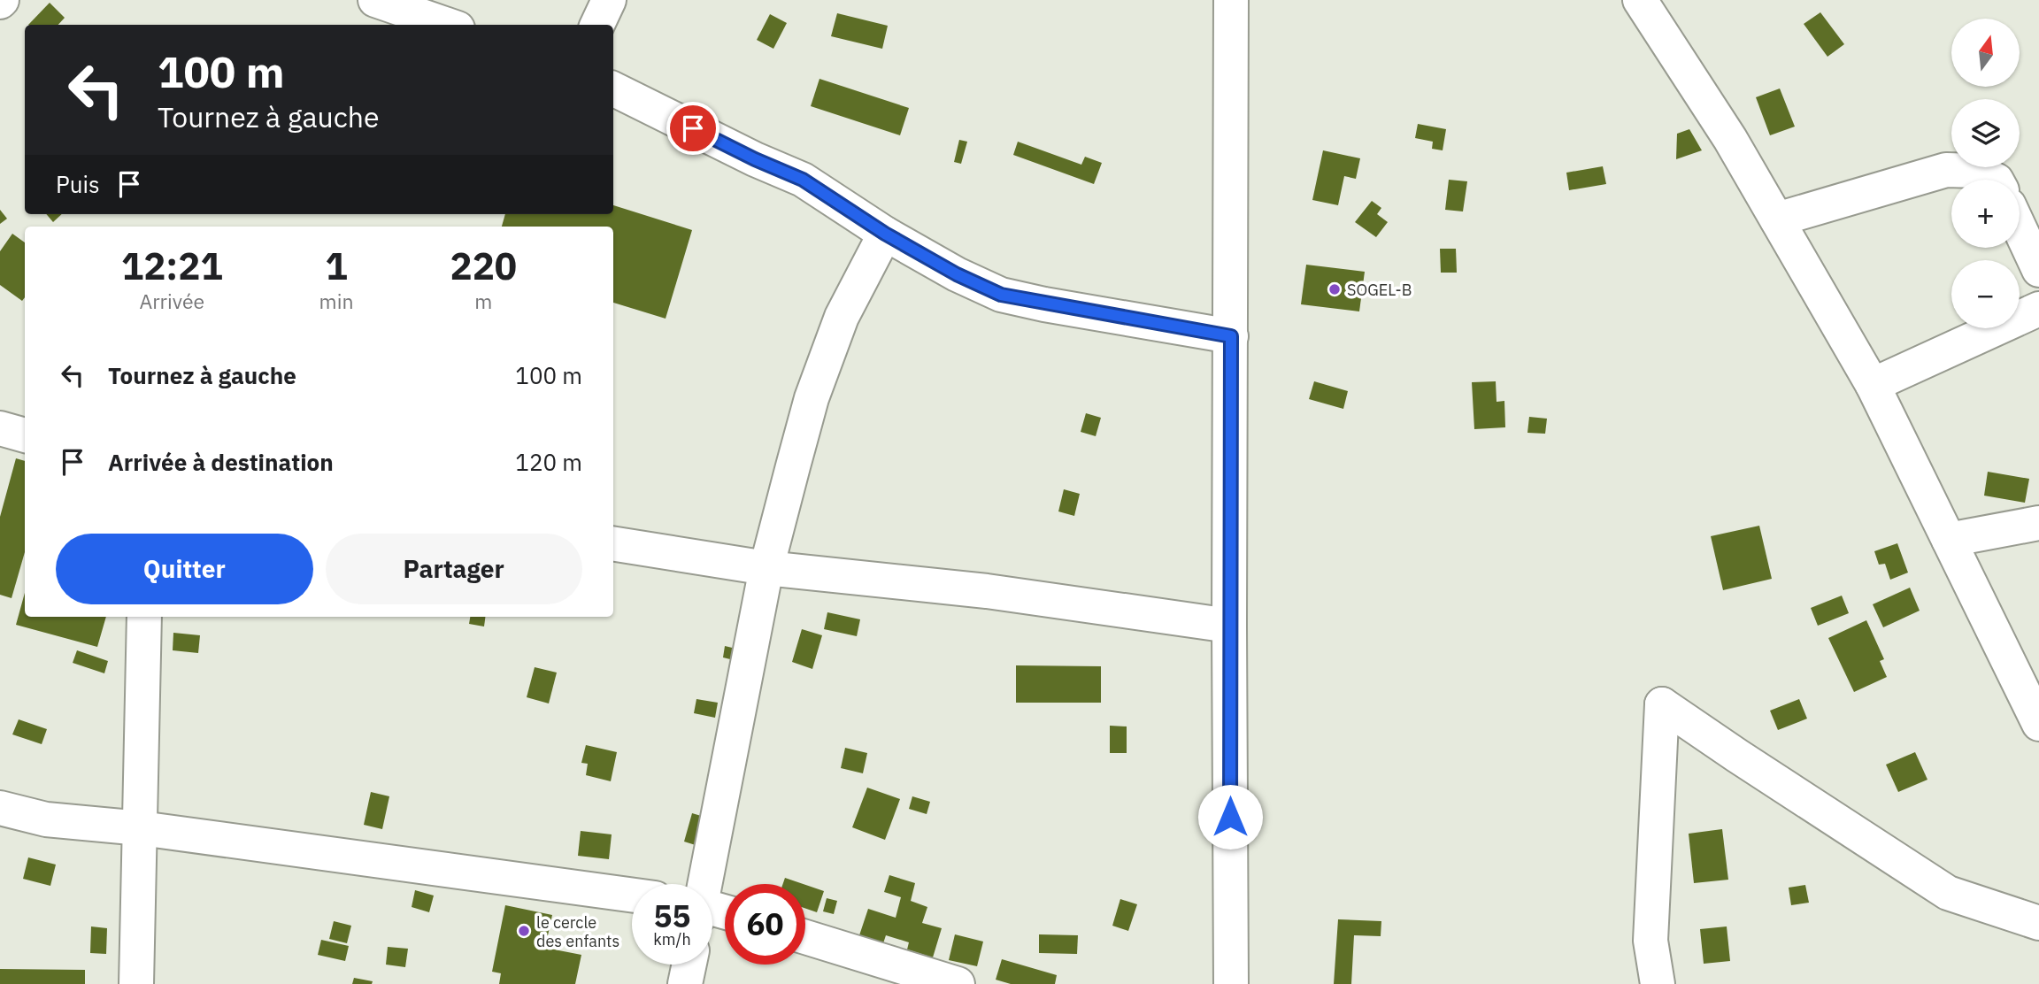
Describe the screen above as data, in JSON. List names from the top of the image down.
{
  "places": ["SOGEL-B", "le cercle des enfants"],
  "north": "top",
  "page": {
    "map_buttons": ["+", "−"],
    "turn": ["100 m", "Tournez à gauche"],
    "then": "Puis",
    "eta": [
      "12:21",
      "Arrivée",
      "1",
      "min",
      "220",
      "m"
    ],
    "list": [
      {
        "name": "Tournez à gauche",
        "value": "100 m"
      },
      {
        "name": "Arrivée à destination",
        "value": "120 m"
      }
    ],
    "buttons": ["Quitter", "Partager"],
    "speed": "55 km/h",
    "limit": "60"
  }
}
